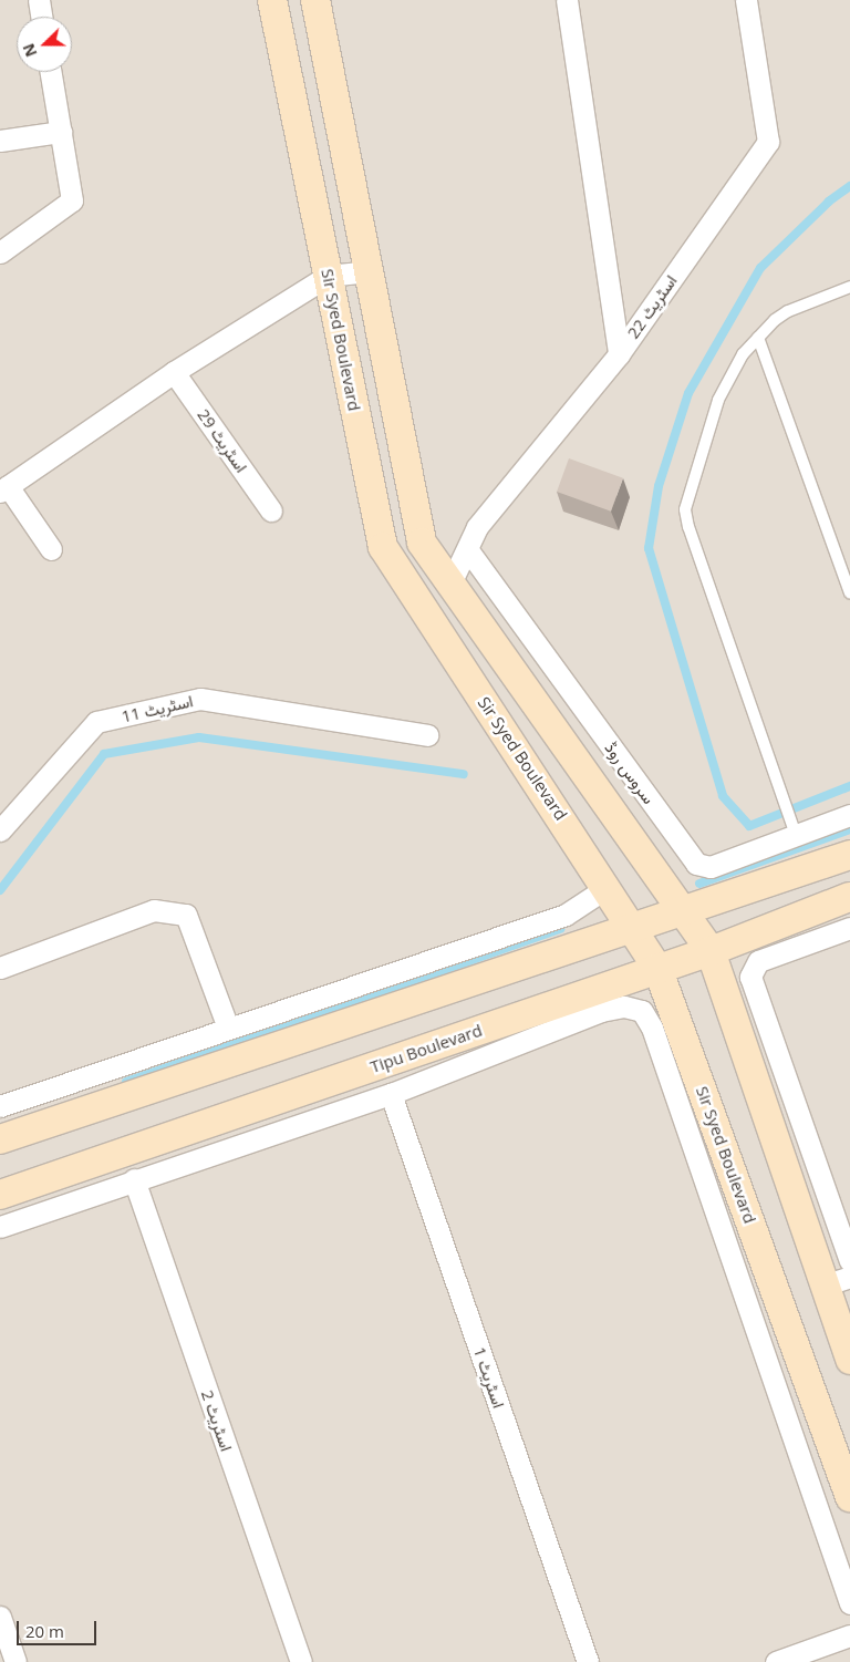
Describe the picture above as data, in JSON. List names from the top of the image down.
{
  "streets": {
    "street": [
      "اسٹریٹ 22",
      "Sir Syed Boulevard",
      "اسٹریٹ 29",
      "اسٹریٹ 11",
      "سروس روڈ",
      "Tipu Boulevard",
      "اسٹریٹ 1",
      "اسٹریٹ 2"
    ]
  },
  "crossings": [
    ["اسٹریٹ 22", "سروس روڈ"],
    ["Sir Syed Boulevard", "Tipu Boulevard"]
  ],
  "scale_bar": "20 m",
  "north": "left"
}
